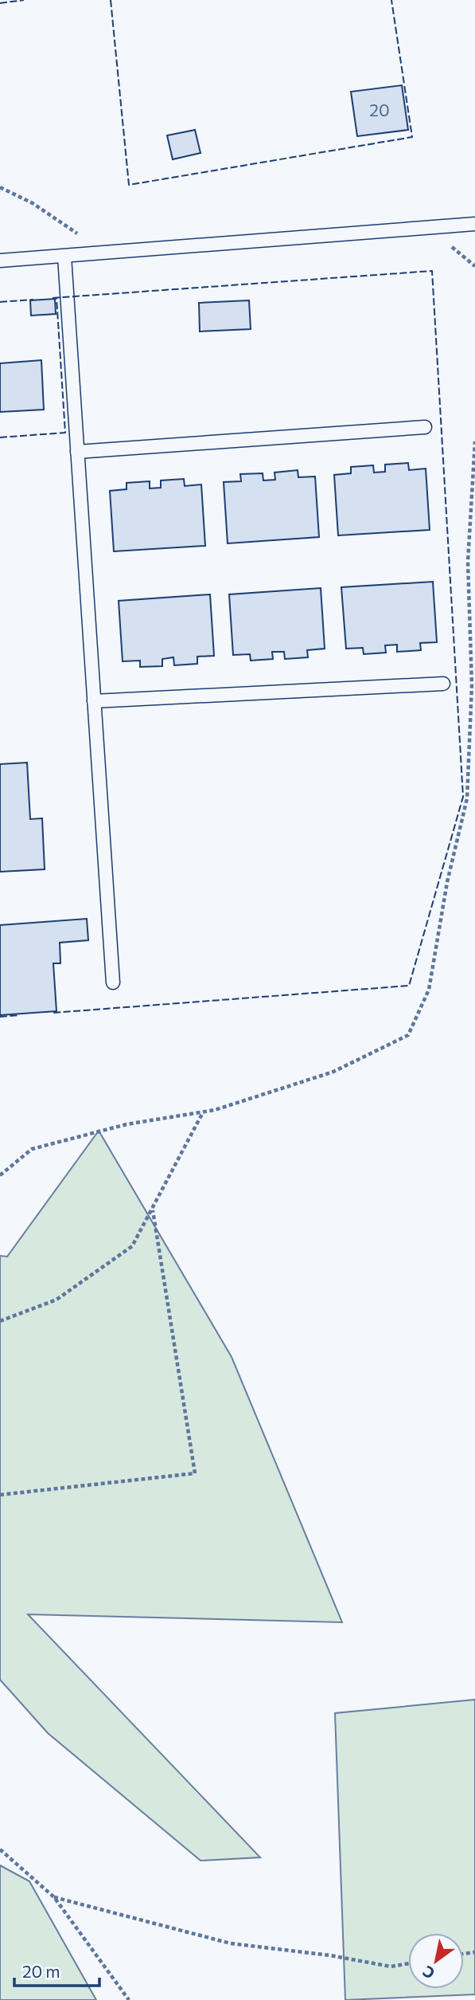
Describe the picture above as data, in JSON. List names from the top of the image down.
{
  "house_numbers": ["20"],
  "scale_bar": "20 m",
  "north": "bottom left"
}
